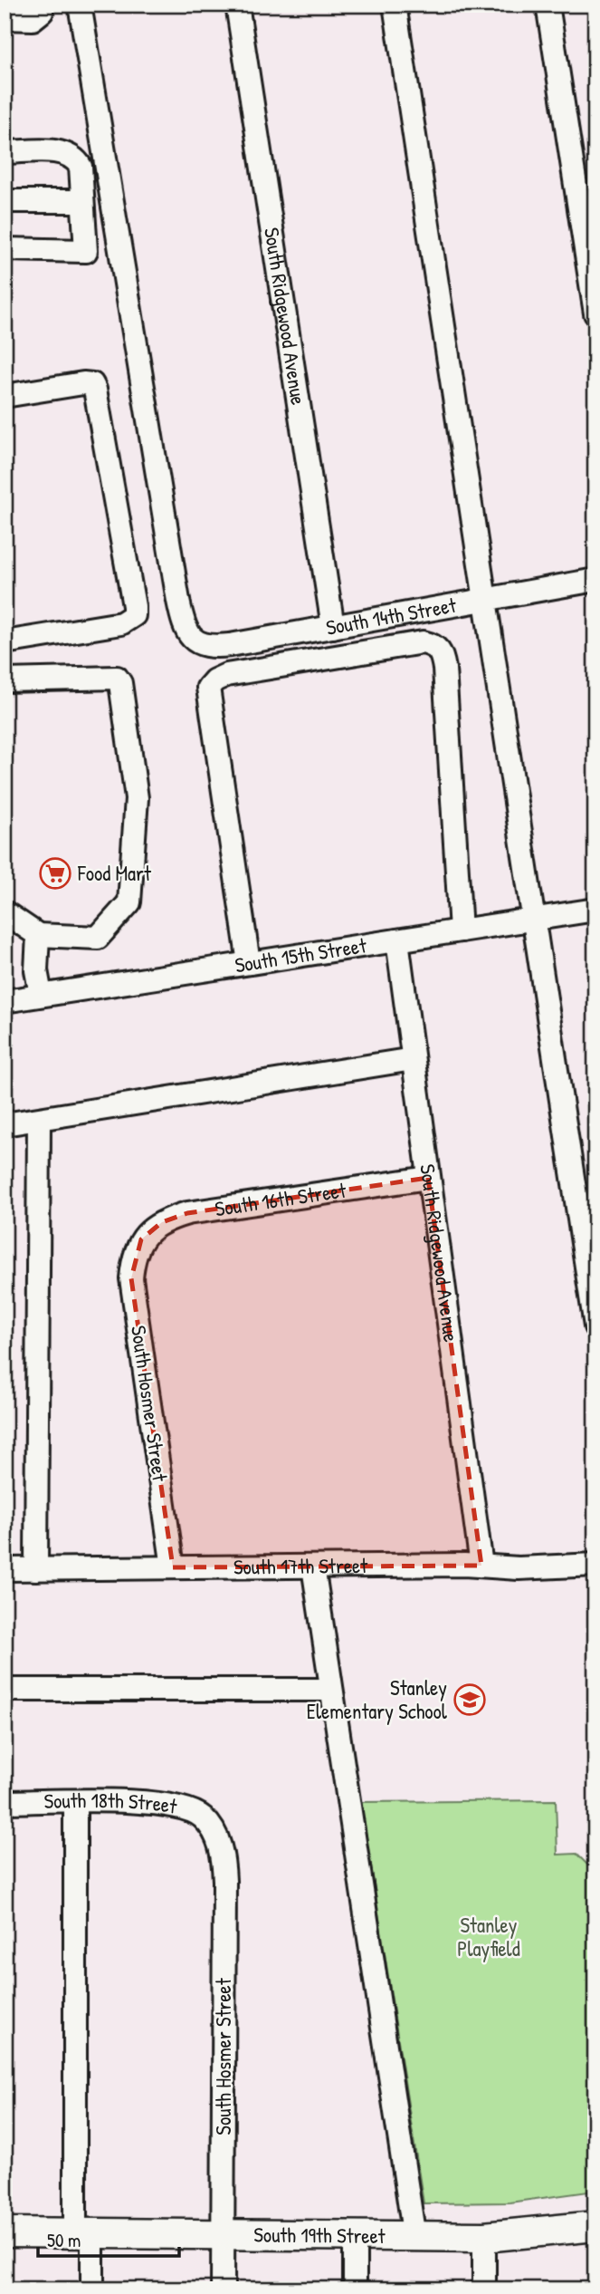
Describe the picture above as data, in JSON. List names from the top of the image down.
{
  "streets": {
    "main road": ["South 19th Street"],
    "street": [
      "South Ridgewood Avenue",
      "South 14th Street",
      "South 15th Street",
      "South 16th Street",
      "South Hosmer Street",
      "South 17th Street",
      "South 18th Street"
    ]
  },
  "crossings": [
    ["South Ridgewood Avenue", "South 14th Street"],
    ["South Ridgewood Avenue", "South 15th Street"],
    ["South Ridgewood Avenue", "South 16th Street"],
    ["South Ridgewood Avenue", "South 17th Street"],
    ["South 16th Street", "South Hosmer Street"],
    ["South Hosmer Street", "South 17th Street"],
    ["South Hosmer Street", "South 18th Street"],
    ["South Hosmer Street", "South 19th Street"]
  ],
  "parks": ["Stanley Playfield"],
  "places": {
    "supermarket": ["Food Mart"],
    "school or university": ["Stanley Elementary School"]
  },
  "scale_bar": "50 m"
}
